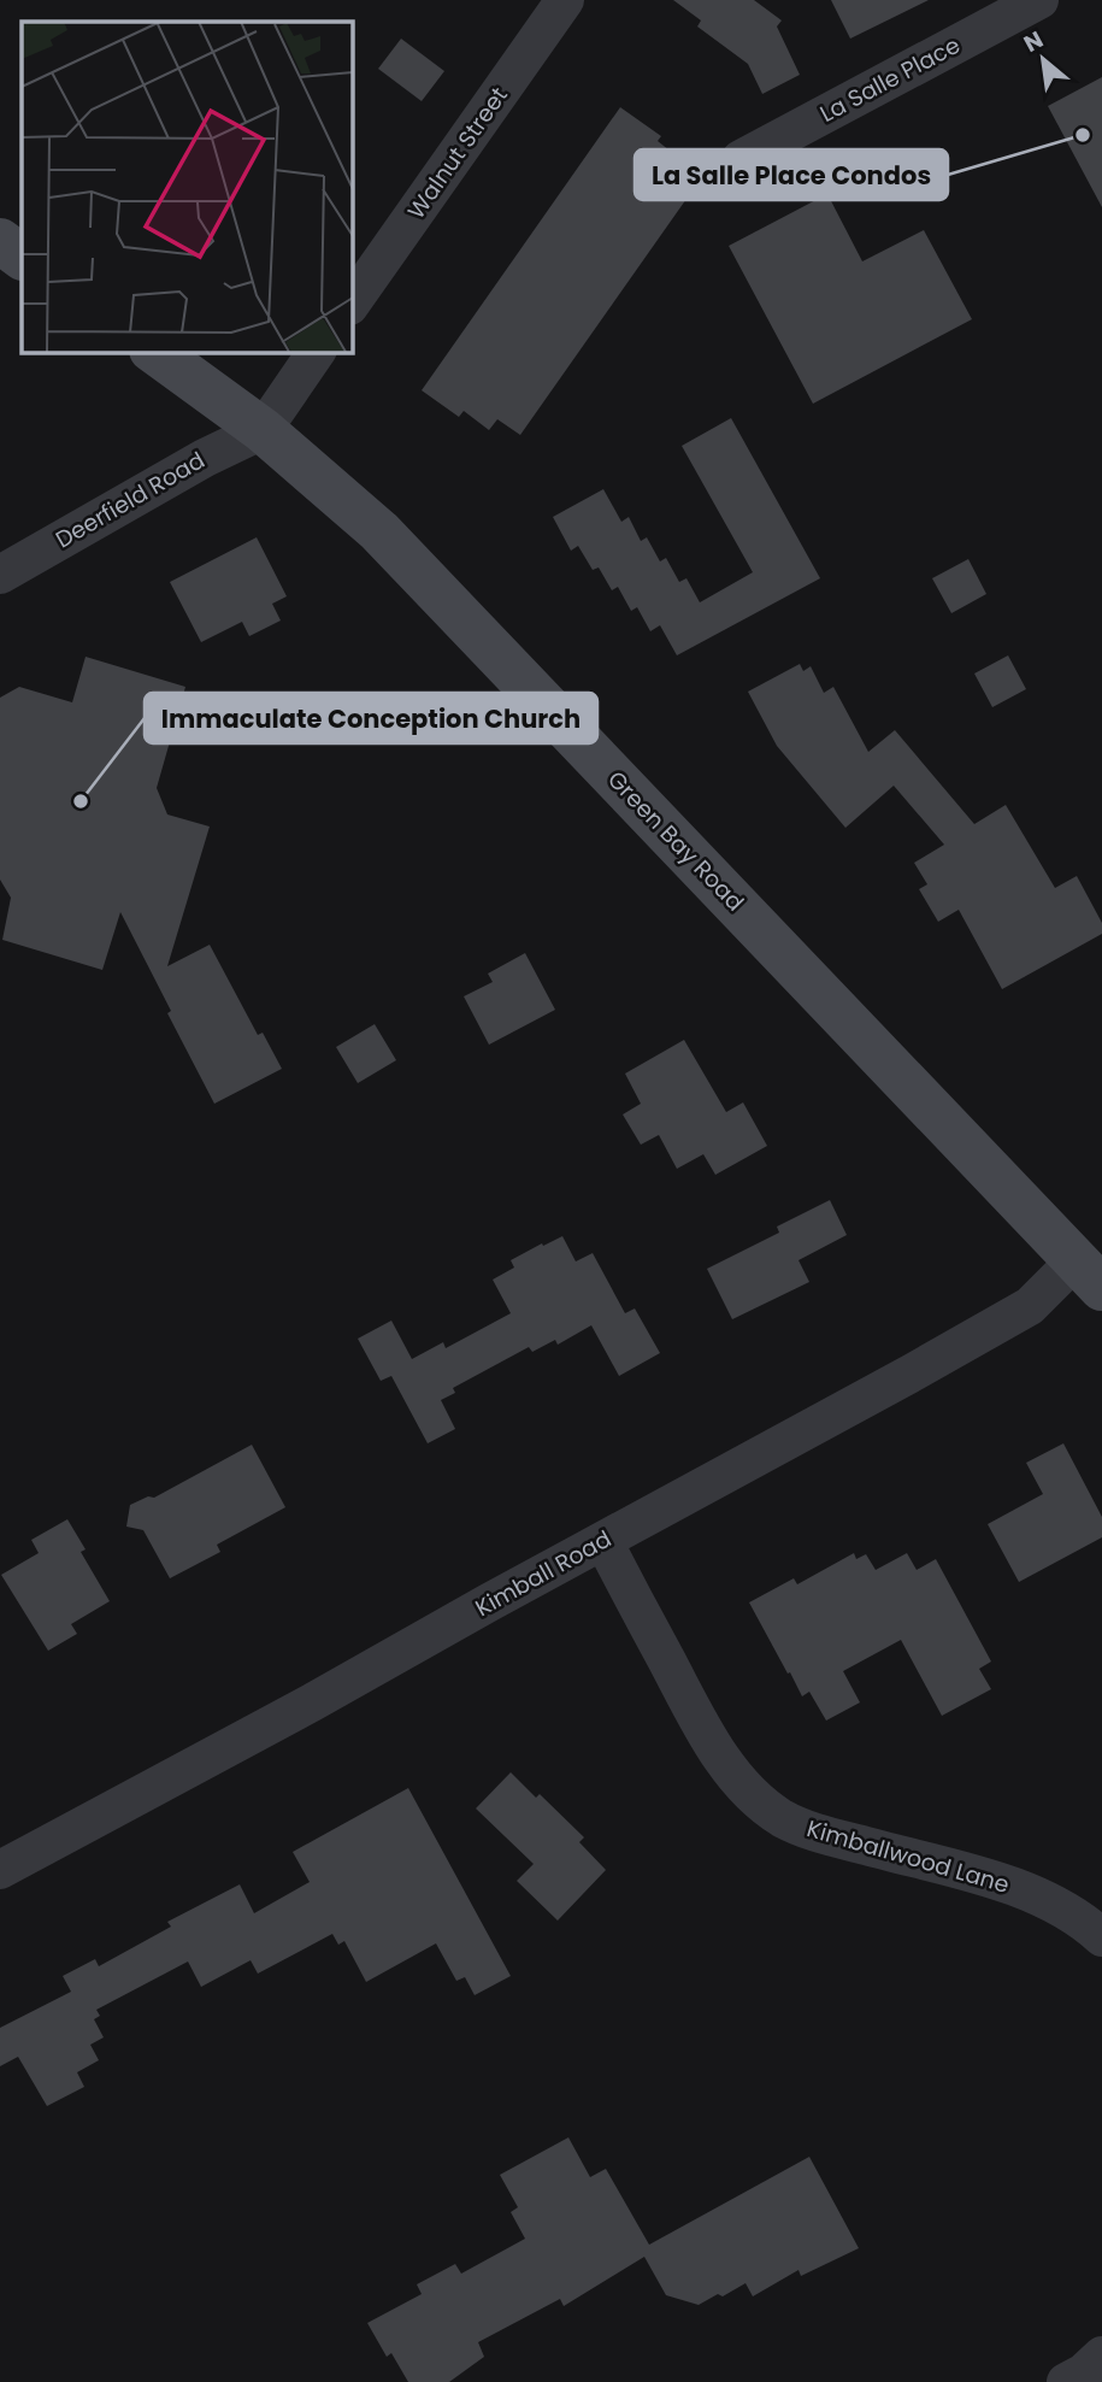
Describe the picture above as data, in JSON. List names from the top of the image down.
{
  "streets": {
    "main road": ["Green Bay Road"],
    "street": [
      "La Salle Place",
      "Walnut Street",
      "Deerfield Road",
      "Kimball Road",
      "Kimballwood Lane"
    ]
  },
  "crossings": [
    ["Deerfield Road", "Green Bay Road"],
    ["Green Bay Road", "Kimball Road"],
    ["Kimball Road", "Kimballwood Lane"]
  ],
  "places": ["La Salle Place Condos", "Immaculate Conception Church"],
  "north": "top left"
}
